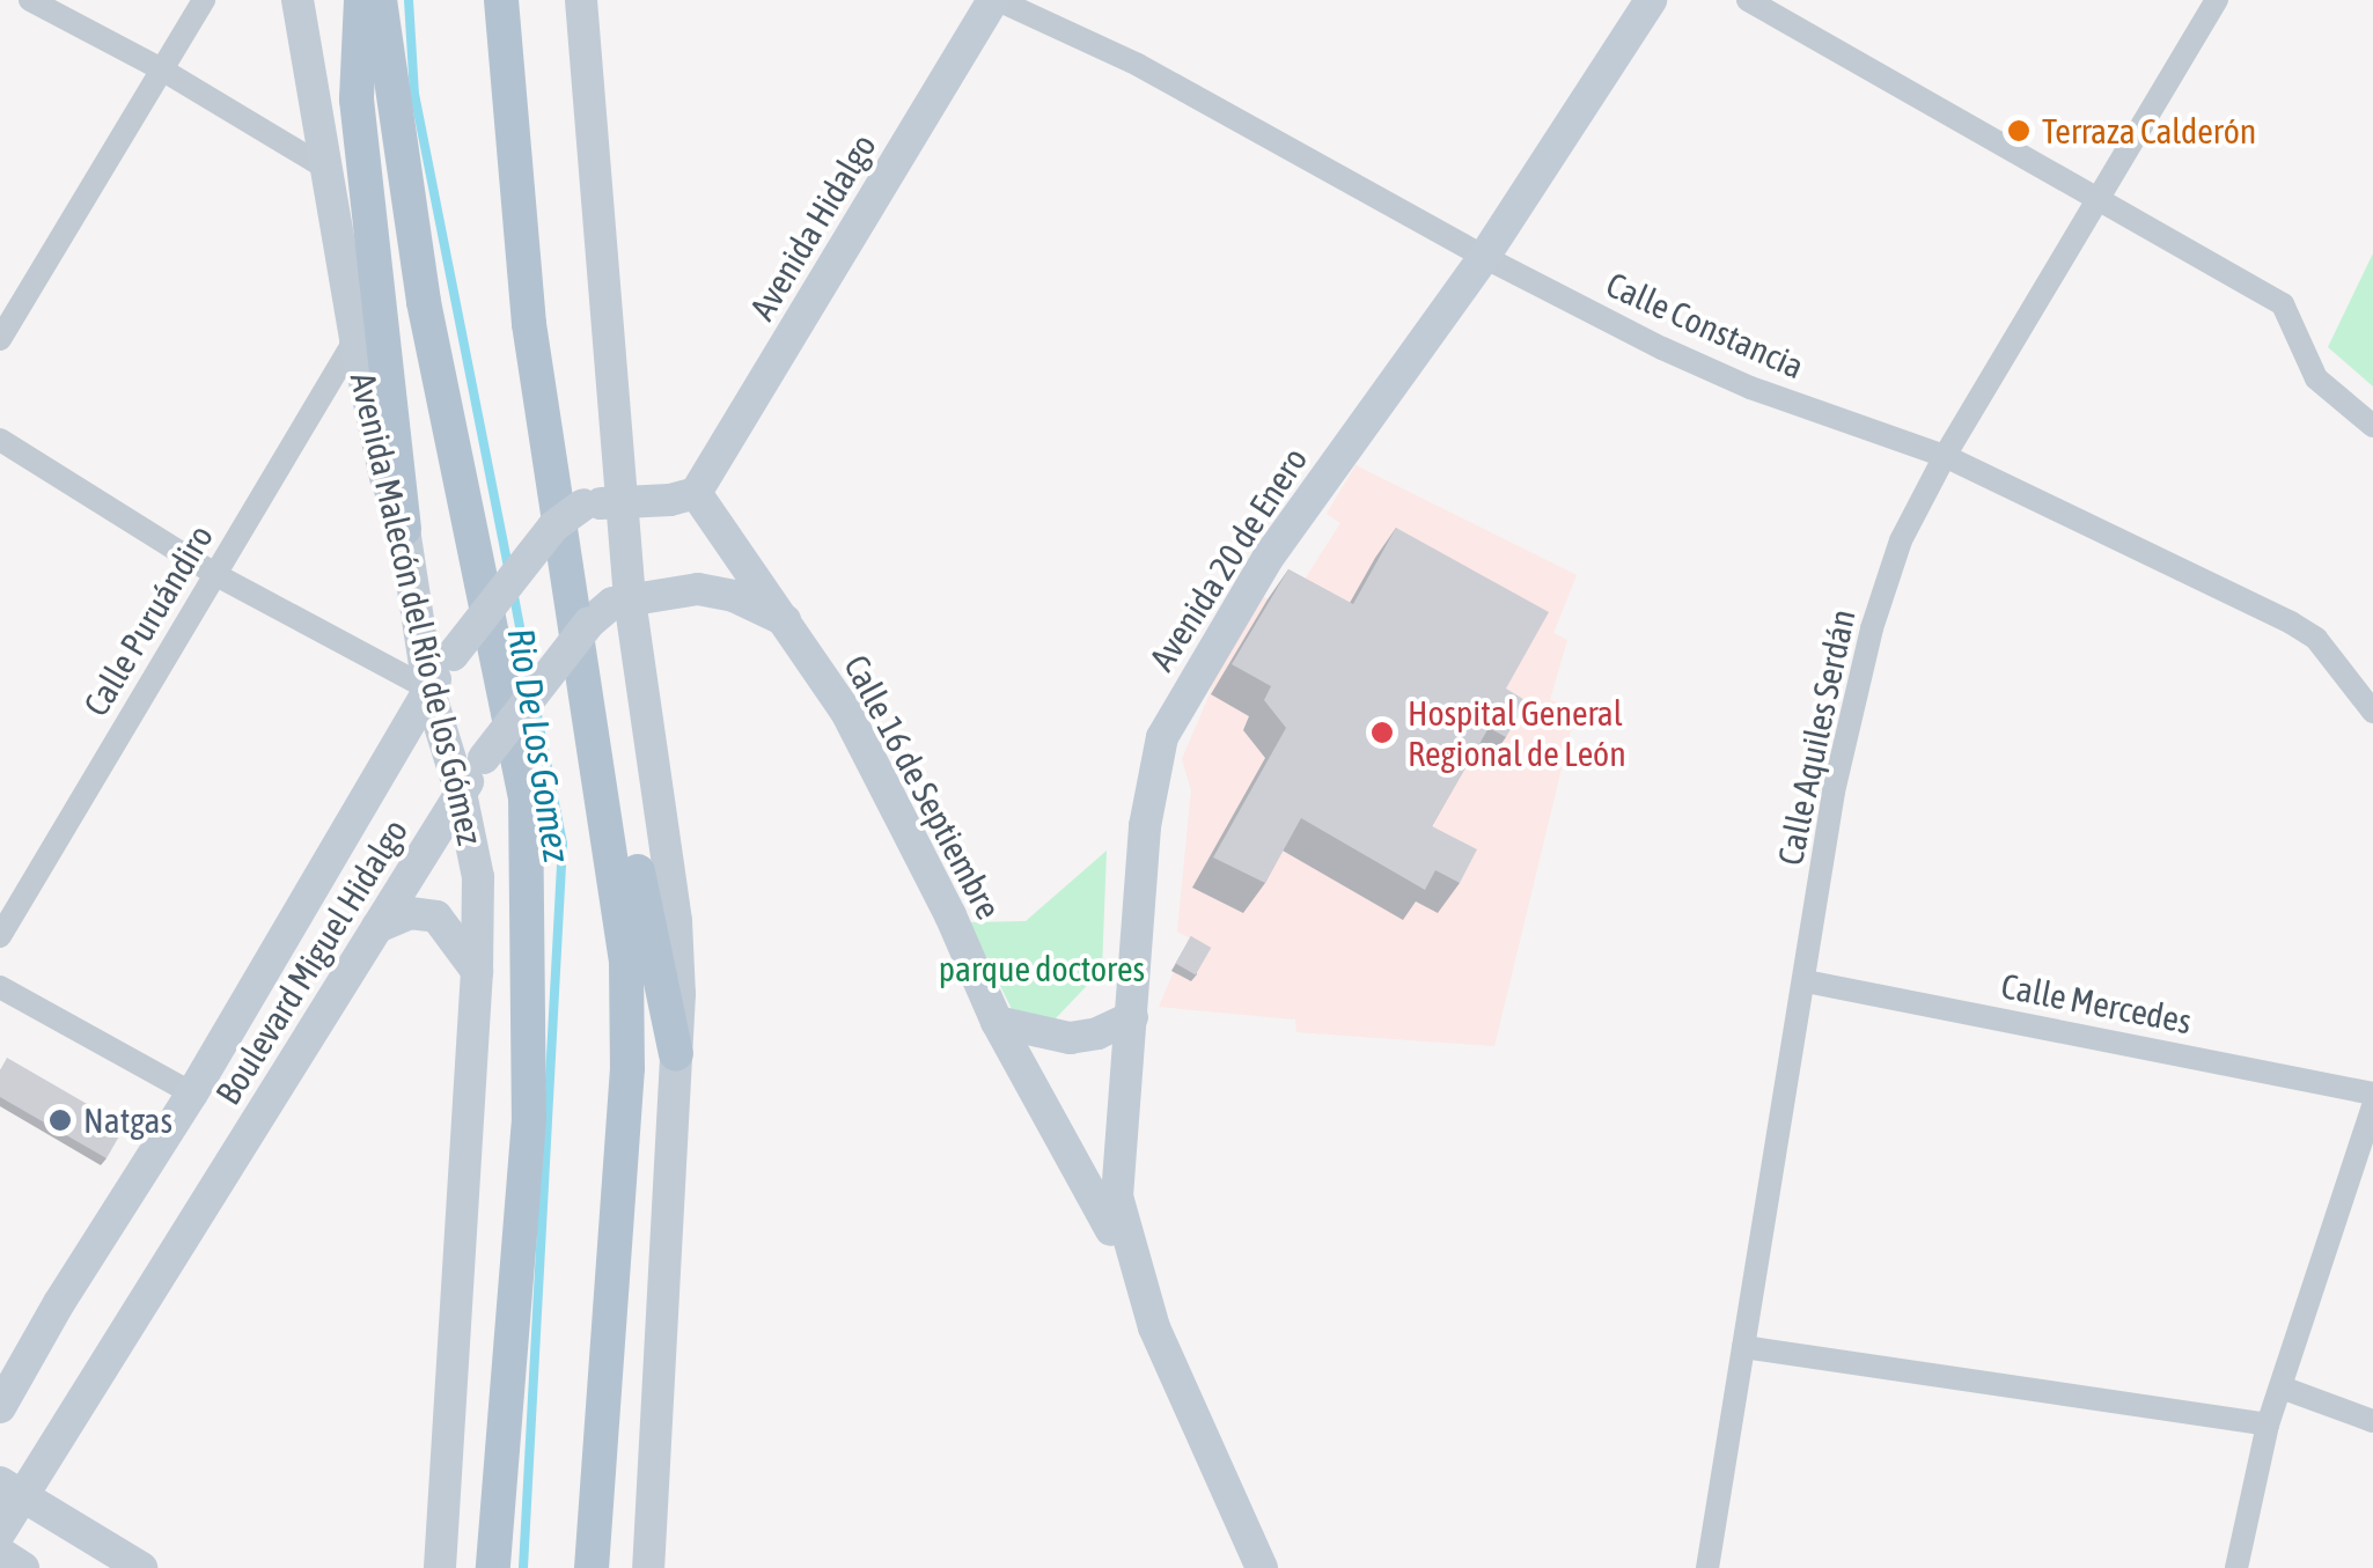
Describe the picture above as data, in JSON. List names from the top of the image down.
{
  "streets": {
    "main road": ["Avenida Malecón del Río de los Gómez"],
    "street": [
      "Avenida Hidalgo",
      "Calle Constancia",
      "Avenida 20 de Enero",
      "Calle Puruándiro",
      "Calle Aquiles Serdán",
      "Calle 16 de Septiembre",
      "Boulevard Miguel Hidalgo",
      "Calle Mercedes"
    ]
  },
  "crossings": [
    ["Avenida Hidalgo", "Calle Constancia"],
    ["Avenida Hidalgo", "Calle 16 de Septiembre"],
    ["Avenida Hidalgo", "Boulevard Miguel Hidalgo"],
    ["Calle Constancia", "Avenida 20 de Enero"],
    ["Calle Constancia", "Calle Aquiles Serdán"],
    ["Avenida 20 de Enero", "Calle 16 de Septiembre"],
    ["Avenida Malecón del Río de los Gómez", "Calle Puruándiro"],
    ["Avenida Malecón del Río de los Gómez", "Boulevard Miguel Hidalgo"],
    ["Calle Aquiles Serdán", "Calle Mercedes"],
    ["Calle 16 de Septiembre", "Boulevard Miguel Hidalgo"]
  ],
  "water": ["Rio De Los Gomez"],
  "parks": ["parque doctores"],
  "places": ["Terraza Calderón", "Hospital General Regional de León", "Natgas"]
}
